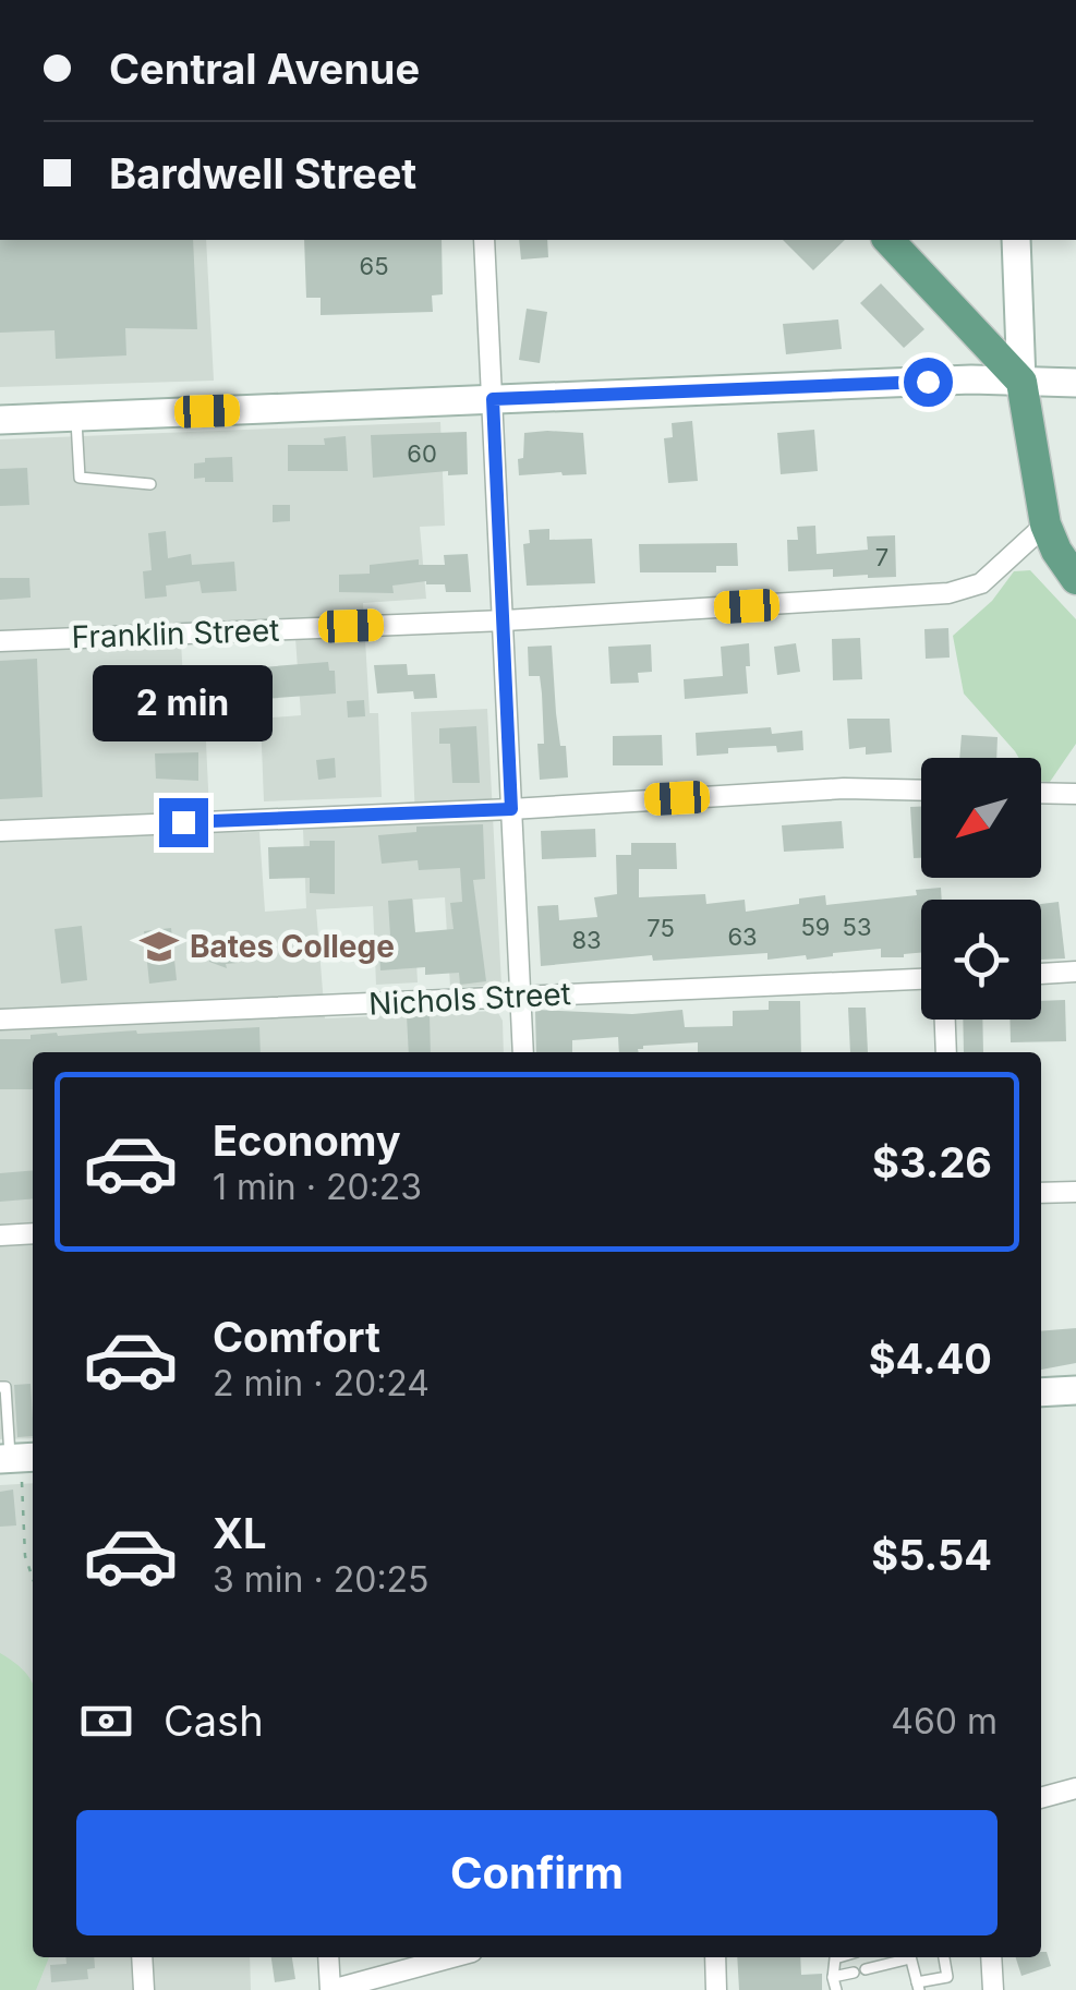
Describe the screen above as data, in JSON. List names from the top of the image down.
{
  "streets": {
    "street": ["Franklin Street", "Nichols Street"]
  },
  "places": {
    "school or university": ["Bates College"]
  },
  "house_numbers": [
    "65",
    "60",
    "7",
    "59",
    "53",
    "75",
    "63",
    "83"
  ],
  "north": "bottom left",
  "page": {
    "banner": ["Central Avenue", "Bardwell Street"],
    "bubble": "2 min",
    "list": [
      {
        "name": "Economy",
        "note": "1 min · 20:23",
        "value": "$3.26"
      },
      {
        "name": "Comfort",
        "note": "2 min · 20:24",
        "value": "$4.40"
      },
      {
        "name": "XL",
        "note": "3 min · 20:25",
        "value": "$5.54"
      }
    ],
    "pay": ["Cash", "460 m"],
    "buttons": "Confirm"
  }
}
